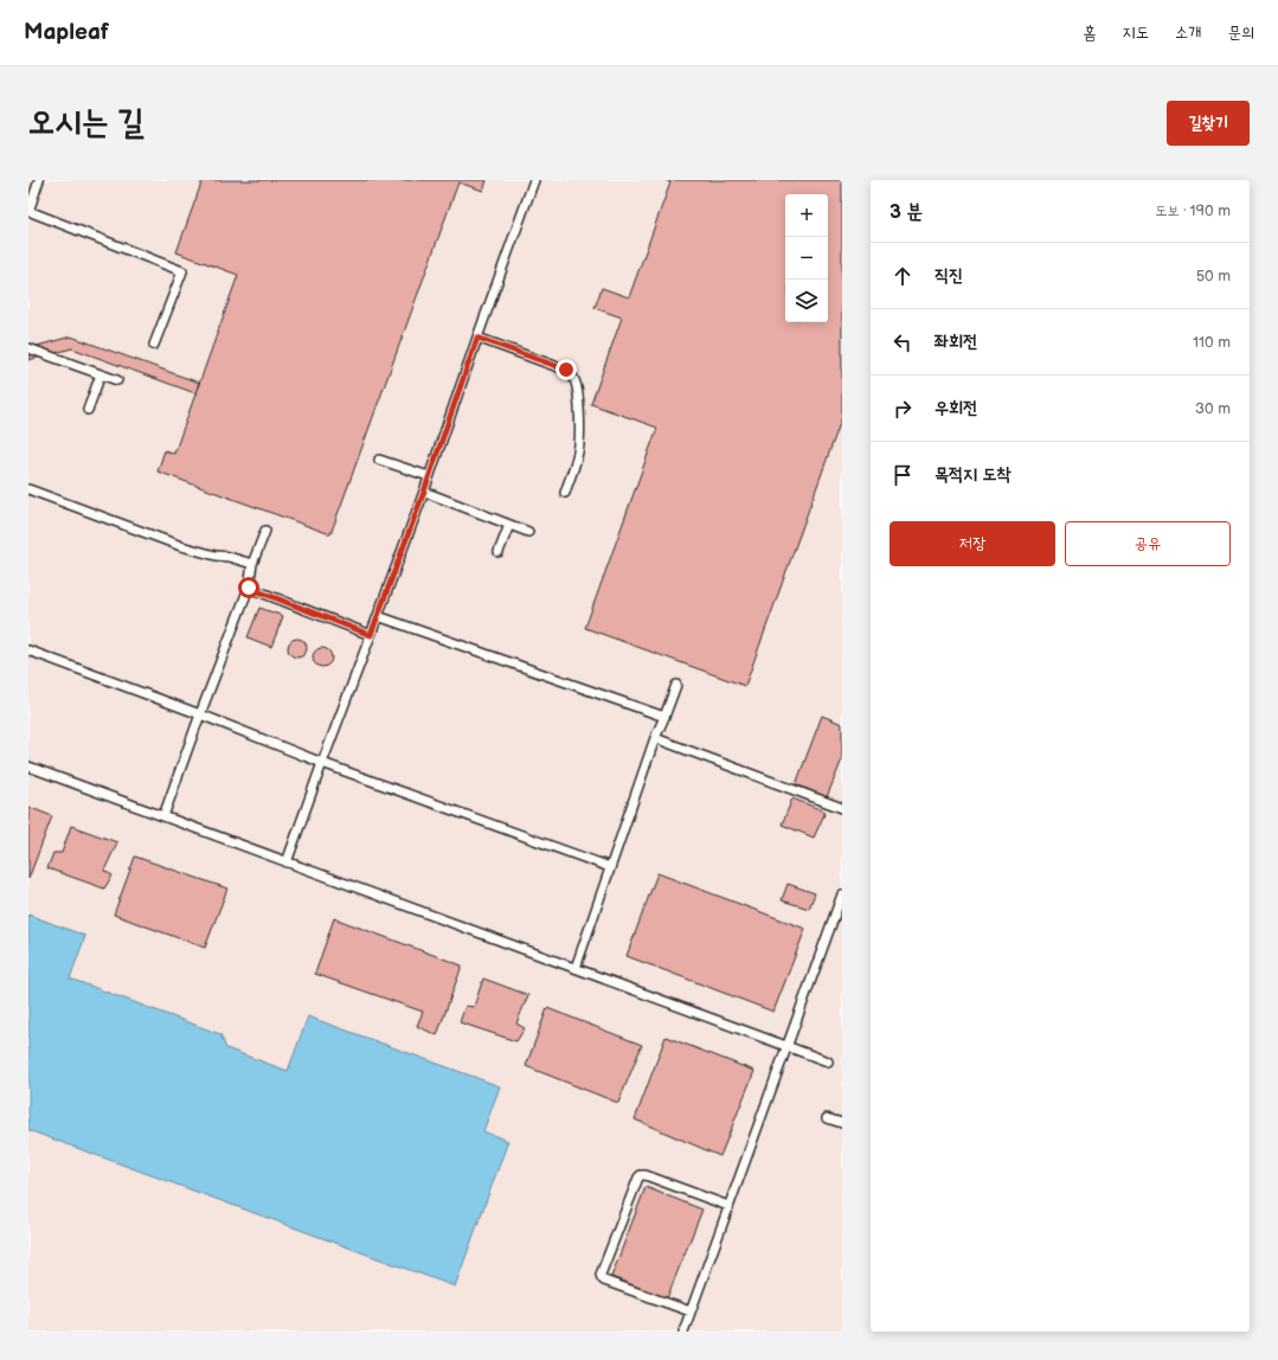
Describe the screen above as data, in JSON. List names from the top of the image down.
{
  "page": {
    "header": "Mapleaf",
    "nav": [
      "홈",
      "지도",
      "소개",
      "문의"
    ],
    "buttons": [
      "길찾기",
      ["저장", "공유"]
    ],
    "title": "오시는 길",
    "heading": ["3 분", "도보 · 190 m"],
    "map_buttons": ["+", "−"],
    "list": [
      ["직진", "50 m"],
      ["좌회전", "110 m"],
      ["우회전", "30 m"],
      "목적지 도착"
    ]
  }
}
